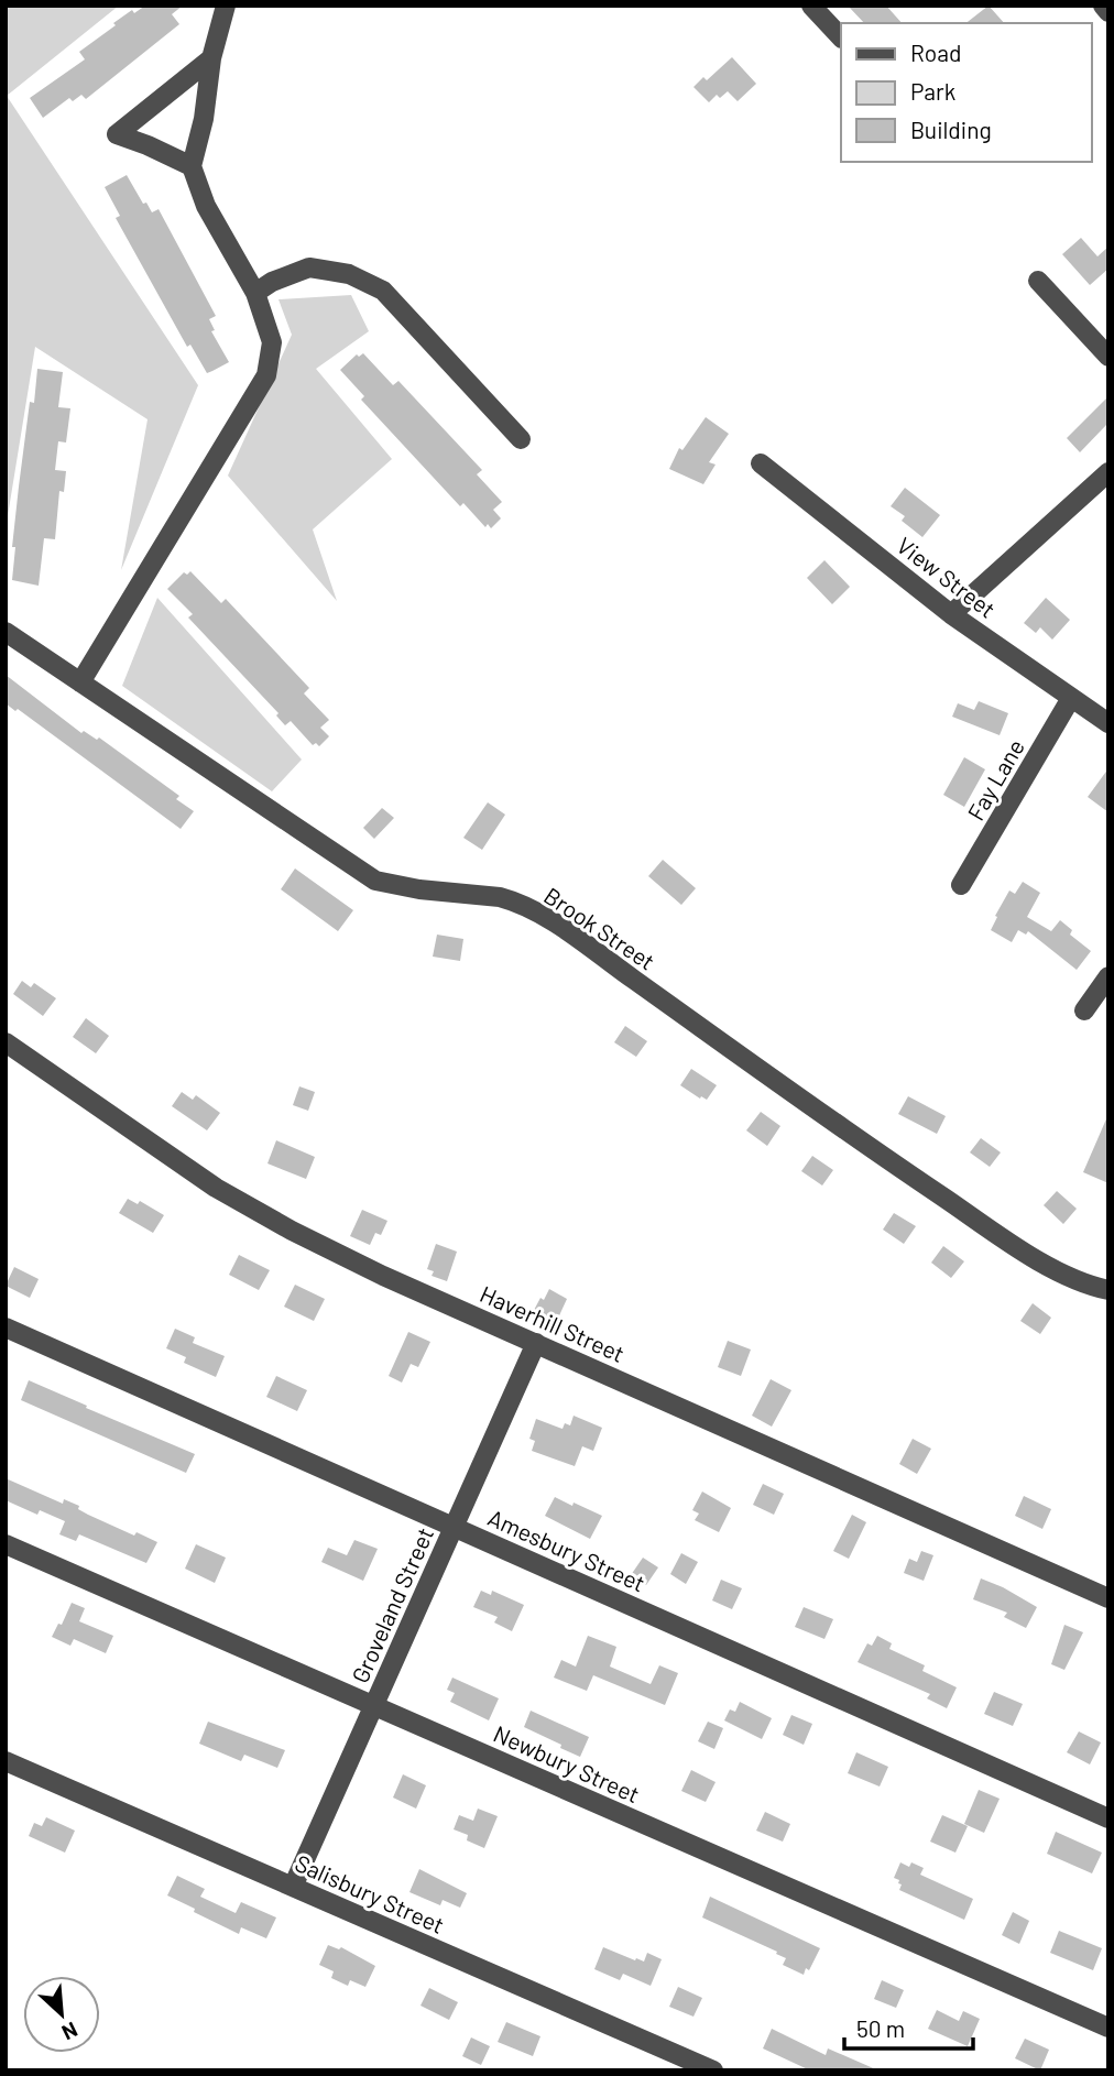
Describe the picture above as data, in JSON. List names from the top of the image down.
{
  "streets": {
    "street": [
      "View Street",
      "Fay Lane",
      "Brook Street",
      "Haverhill Street",
      "Amesbury Street",
      "Groveland Street",
      "Newbury Street",
      "Salisbury Street"
    ]
  },
  "crossings": [
    ["View Street", "Fay Lane"],
    ["Haverhill Street", "Groveland Street"],
    ["Amesbury Street", "Groveland Street"],
    ["Groveland Street", "Newbury Street"],
    ["Groveland Street", "Salisbury Street"]
  ],
  "legend": ["Road", "Park", "Building"],
  "scale_bar": "50 m",
  "north": "bottom right"
}
